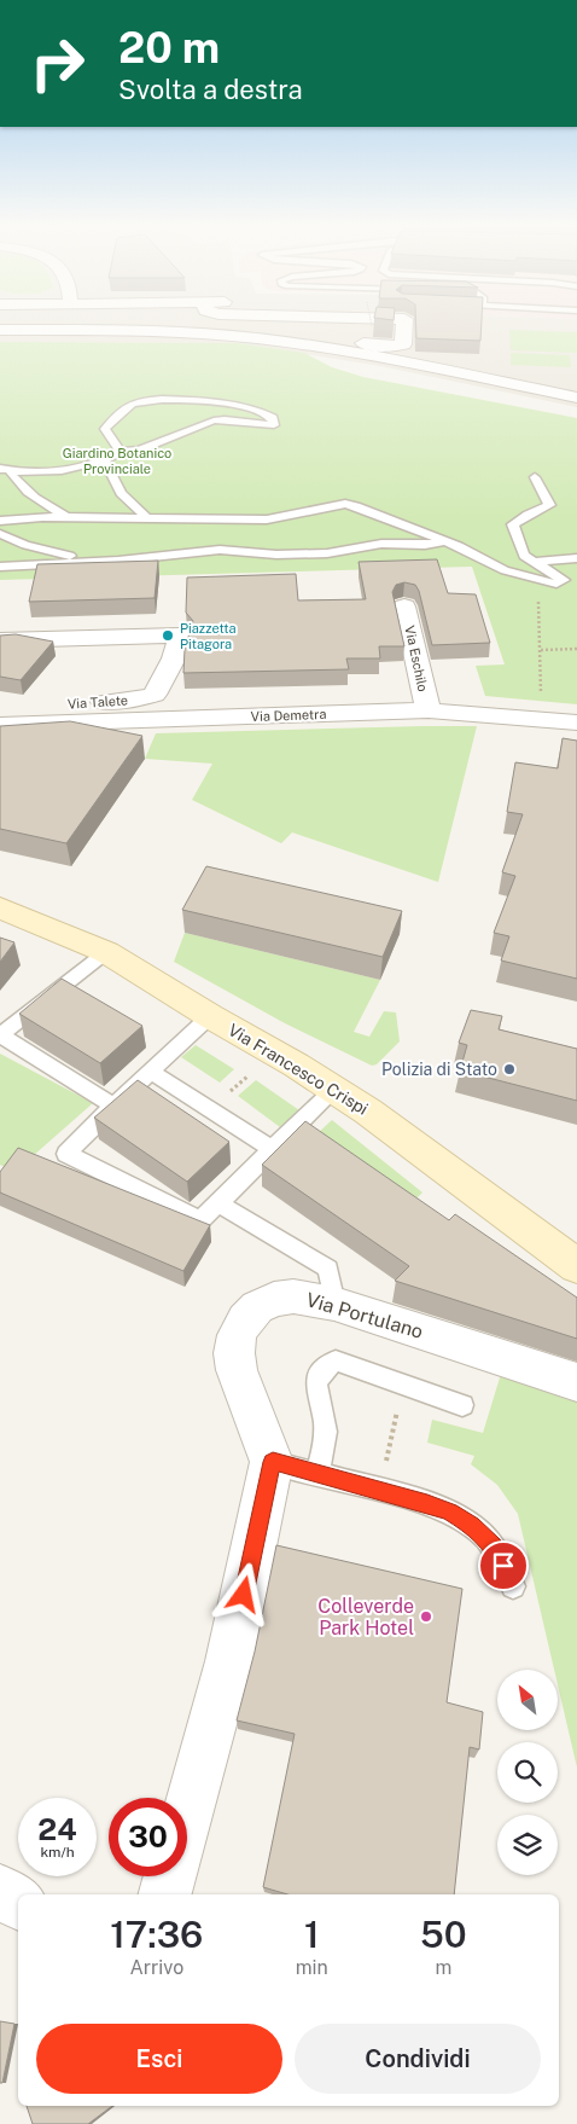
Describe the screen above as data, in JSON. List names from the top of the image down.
{
  "streets": {
    "main road": ["Via Francesco Crispi"],
    "street": [
      "Via Eschilo",
      "Via Talete",
      "Via Demetra",
      "Via Portulano"
    ]
  },
  "crossings": [
    ["Via Eschilo", "Via Demetra"]
  ],
  "parks": ["Giardino Botanico Provinciale"],
  "places": ["Piazzetta Pitagora", "Polizia di Stato", "Colleverde Park Hotel"],
  "north": "top left",
  "page": {
    "turn": ["20 m", "Svolta a destra"],
    "speed": "24 km/h",
    "limit": "30",
    "eta": [
      "17:36",
      "Arrivo",
      "1",
      "min",
      "50",
      "m"
    ],
    "buttons": ["Esci", "Condividi"]
  }
}
